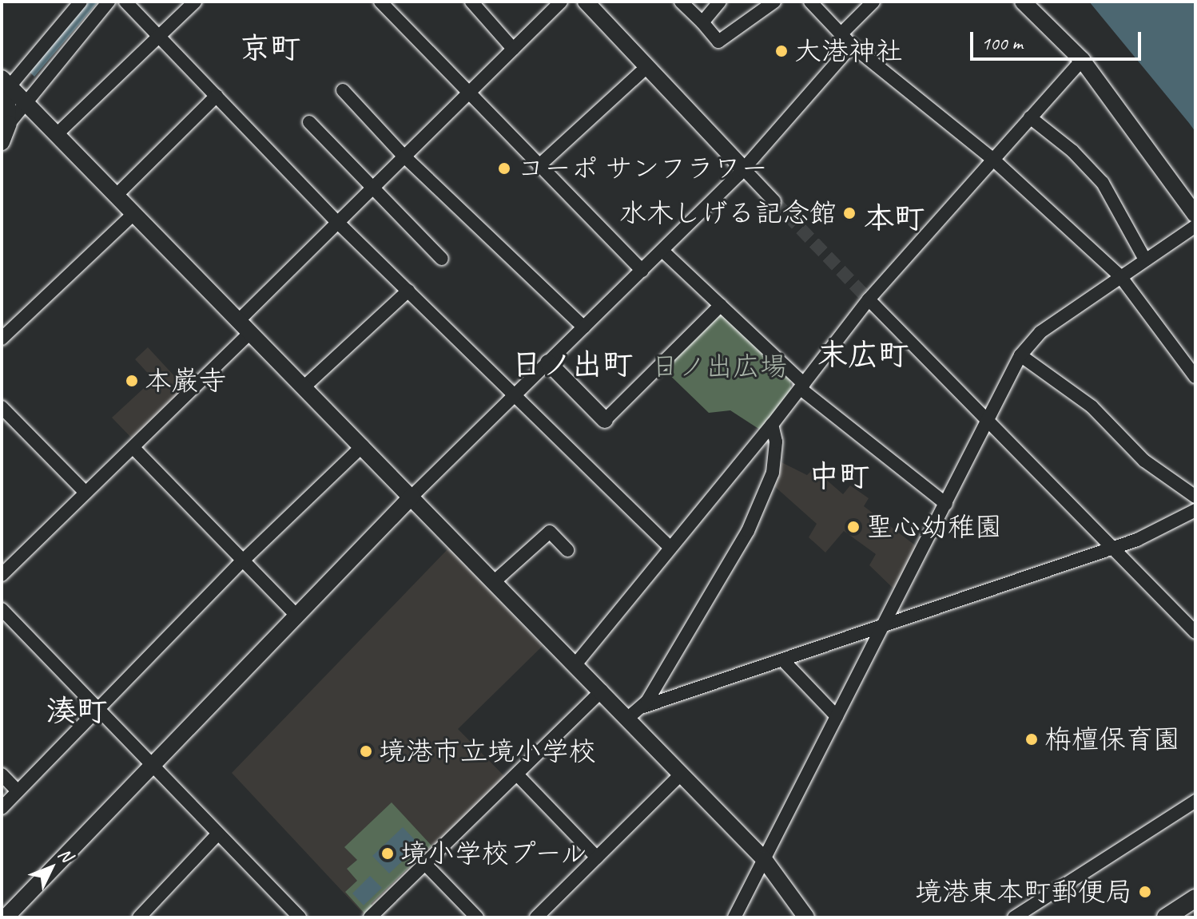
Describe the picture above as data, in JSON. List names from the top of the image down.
{
  "districts": [
    "京町",
    "本町",
    "末広町",
    "日ノ出町",
    "中町",
    "湊町"
  ],
  "parks": ["日ノ出広場"],
  "places": [
    "大港神社",
    "コーポ サンフラワー",
    "水木しげる記念館",
    "本巌寺",
    "聖心幼稚園",
    "栴檀保育園",
    "境港市立境小学校",
    "境小学校プール",
    "境港東本町郵便局"
  ],
  "scale_bar": "100 m",
  "north": "top right"
}
